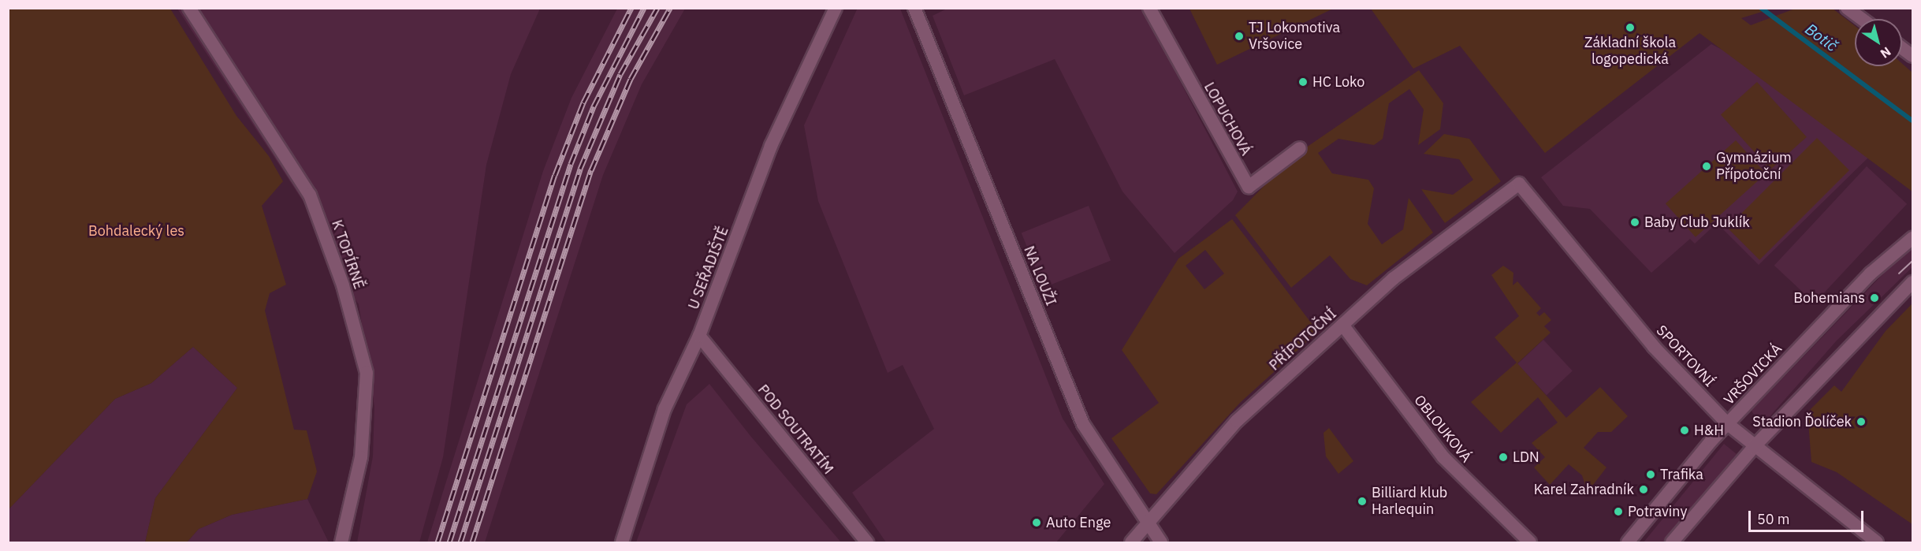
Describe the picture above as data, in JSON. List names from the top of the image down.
{
  "streets": {
    "street": [
      "LOPUCHOVÁ",
      "K TOPÍRNĚ",
      "U SEŘADIŠTĚ",
      "NA LOUŽI",
      "PŘÍPOTOČNÍ",
      "SPORTOVNÍ",
      "VRŠOVICKÁ",
      "OBLOUKOVÁ",
      "POD SOUTRATÍM"
    ]
  },
  "crossings": [
    ["U SEŘADIŠTĚ", "POD SOUTRATÍM"],
    ["NA LOUŽI", "PŘÍPOTOČNÍ"],
    ["PŘÍPOTOČNÍ", "SPORTOVNÍ"],
    ["PŘÍPOTOČNÍ", "OBLOUKOVÁ"],
    ["SPORTOVNÍ", "VRŠOVICKÁ"]
  ],
  "water": ["Botič"],
  "parks": ["Bohdalecký les"],
  "places": [
    "Základní škola logopedická",
    "TJ Lokomotiva Vršovice",
    "HC Loko",
    "Gymnázium Přípotoční",
    "Baby Club Juklík",
    "Bohemians",
    "Stadion Ďolíček",
    "H&H",
    "LDN",
    "Trafika",
    "Karel Zahradník",
    "Billiard klub Harlequin",
    "Potraviny",
    "Auto Enge"
  ],
  "scale_bar": "50 m",
  "north": "bottom right"
}
